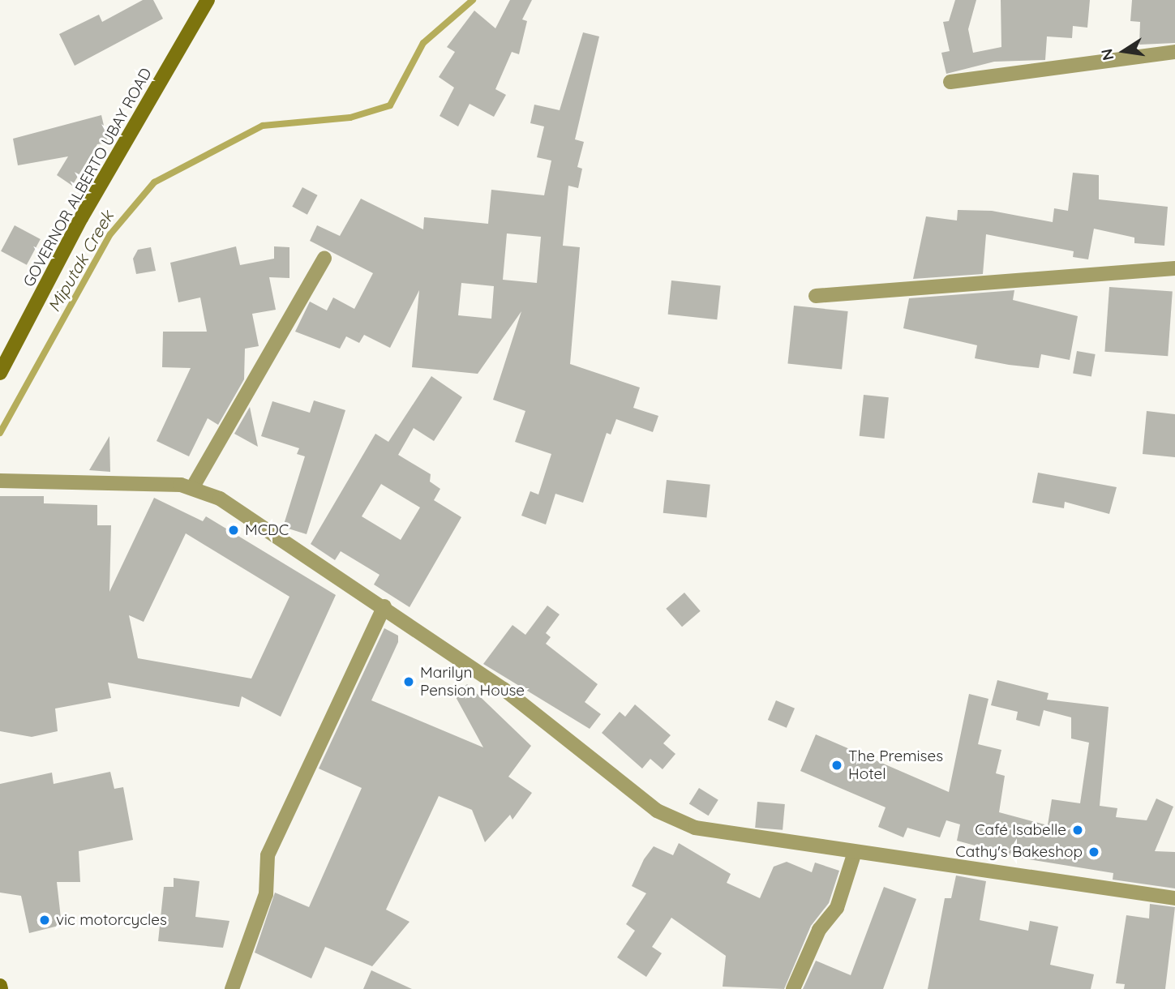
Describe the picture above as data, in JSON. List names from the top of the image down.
{
  "streets": {
    "main road": ["GOVERNOR ALBERTO UBAY ROAD"]
  },
  "water": ["Miputak Creek"],
  "places": [
    "MCDC",
    "Marilyn Pension House",
    "The Premises Hotel",
    "Café Isabelle",
    "Cathy's Bakeshop",
    "vic motorcycles"
  ],
  "north": "left"
}
